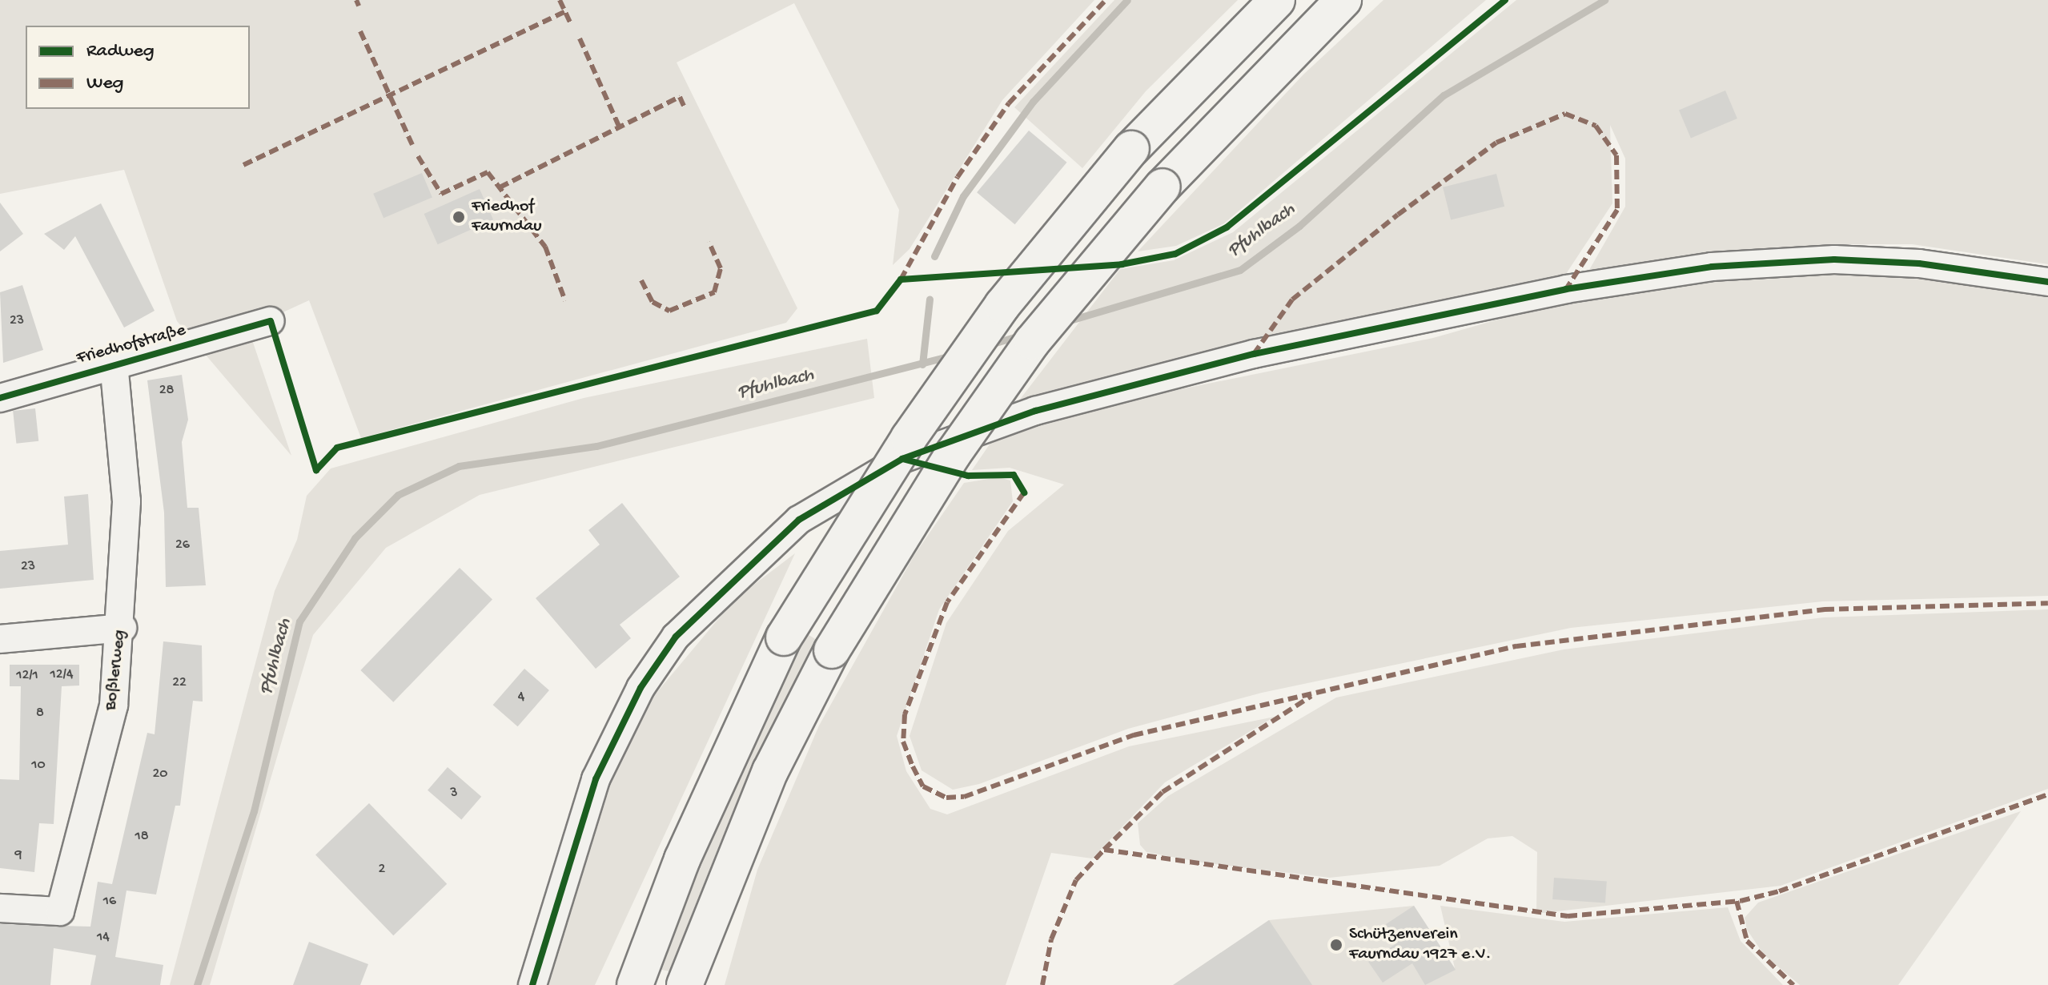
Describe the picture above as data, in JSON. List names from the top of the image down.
{
  "streets": {
    "street": ["Friedhofstraße", "Boßlerweg"]
  },
  "crossings": [
    ["Friedhofstraße", "Boßlerweg"]
  ],
  "water": ["Pfuhlbach"],
  "places": ["Friedhof Faurndau", "Schützenverein Faurndau 1927 e.V."],
  "house_numbers": [
    "23",
    "28",
    "26",
    "23",
    "12/4",
    "12/1",
    "22",
    "4",
    "8",
    "10",
    "20",
    "3",
    "18",
    "9",
    "2",
    "16",
    "14"
  ],
  "legend": ["Radweg", "Weg"]
}
